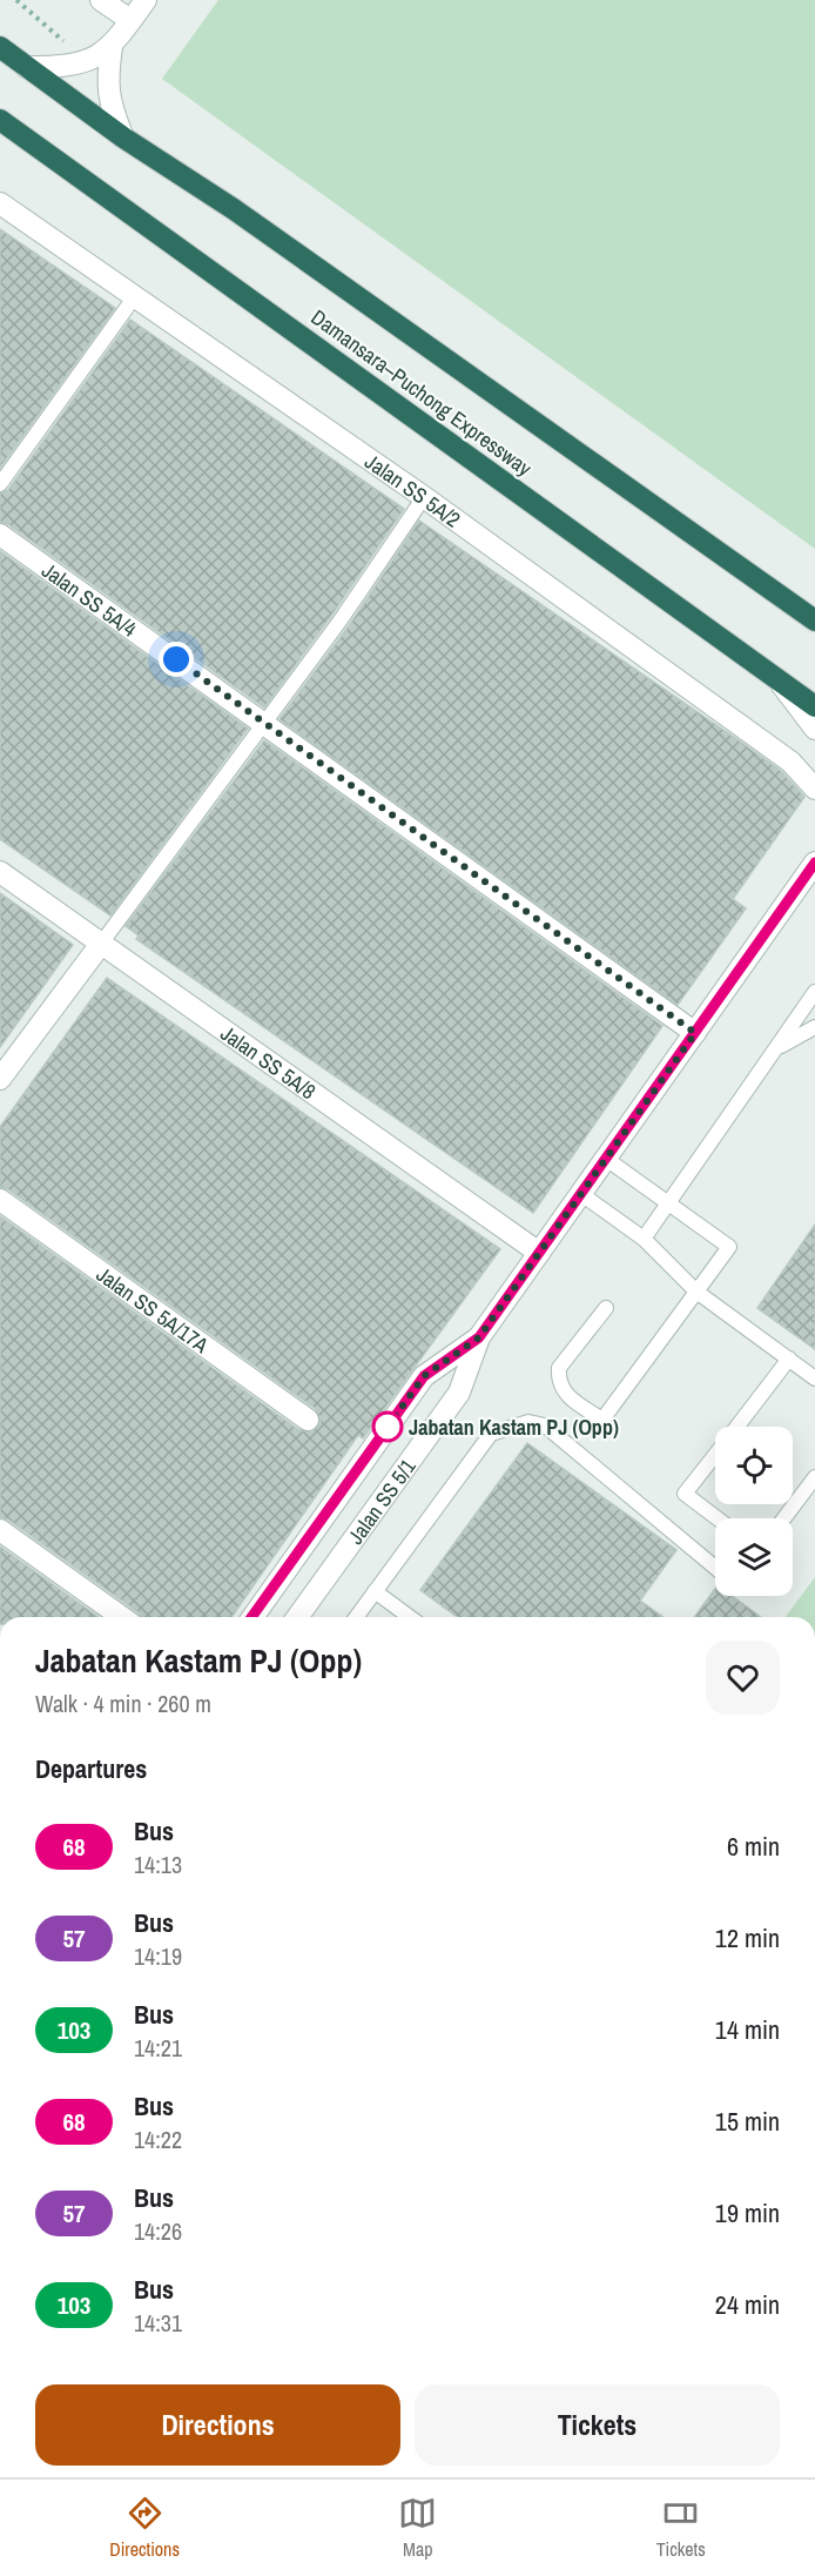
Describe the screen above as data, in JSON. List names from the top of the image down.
{
  "streets": {
    "highway": ["Damansara–Puchong Expressway"],
    "street": [
      "Jalan SS 5A/2",
      "Jalan SS 5A/4",
      "Jalan SS 5A/8",
      "Jalan SS 5A/17A",
      "Jalan SS 5/1"
    ]
  },
  "crossings": [
    ["Jalan SS 5A/4", "Jalan SS 5/1"],
    ["Jalan SS 5A/8", "Jalan SS 5/1"]
  ],
  "places": ["Jabatan Kastam PJ (Opp)"],
  "lines": ["bus line 68"],
  "page": {
    "heading": [
      ["Jabatan Kastam PJ (Opp)", "Walk · 4 min · 260 m"],
      "Departures"
    ],
    "list": [
      {
        "mark": "68",
        "name": "Bus",
        "note": "14:13",
        "value": "6 min"
      },
      {
        "mark": "57",
        "name": "Bus",
        "note": "14:19",
        "value": "12 min"
      },
      {
        "mark": "103",
        "name": "Bus",
        "note": "14:21",
        "value": "14 min"
      },
      {
        "mark": "68",
        "name": "Bus",
        "note": "14:22",
        "value": "15 min"
      },
      {
        "mark": "57",
        "name": "Bus",
        "note": "14:26",
        "value": "19 min"
      },
      {
        "mark": "103",
        "name": "Bus",
        "note": "14:31",
        "value": "24 min"
      }
    ],
    "buttons": ["Directions", "Tickets"],
    "tabs": ["Directions", "Map", "Tickets"]
  }
}
